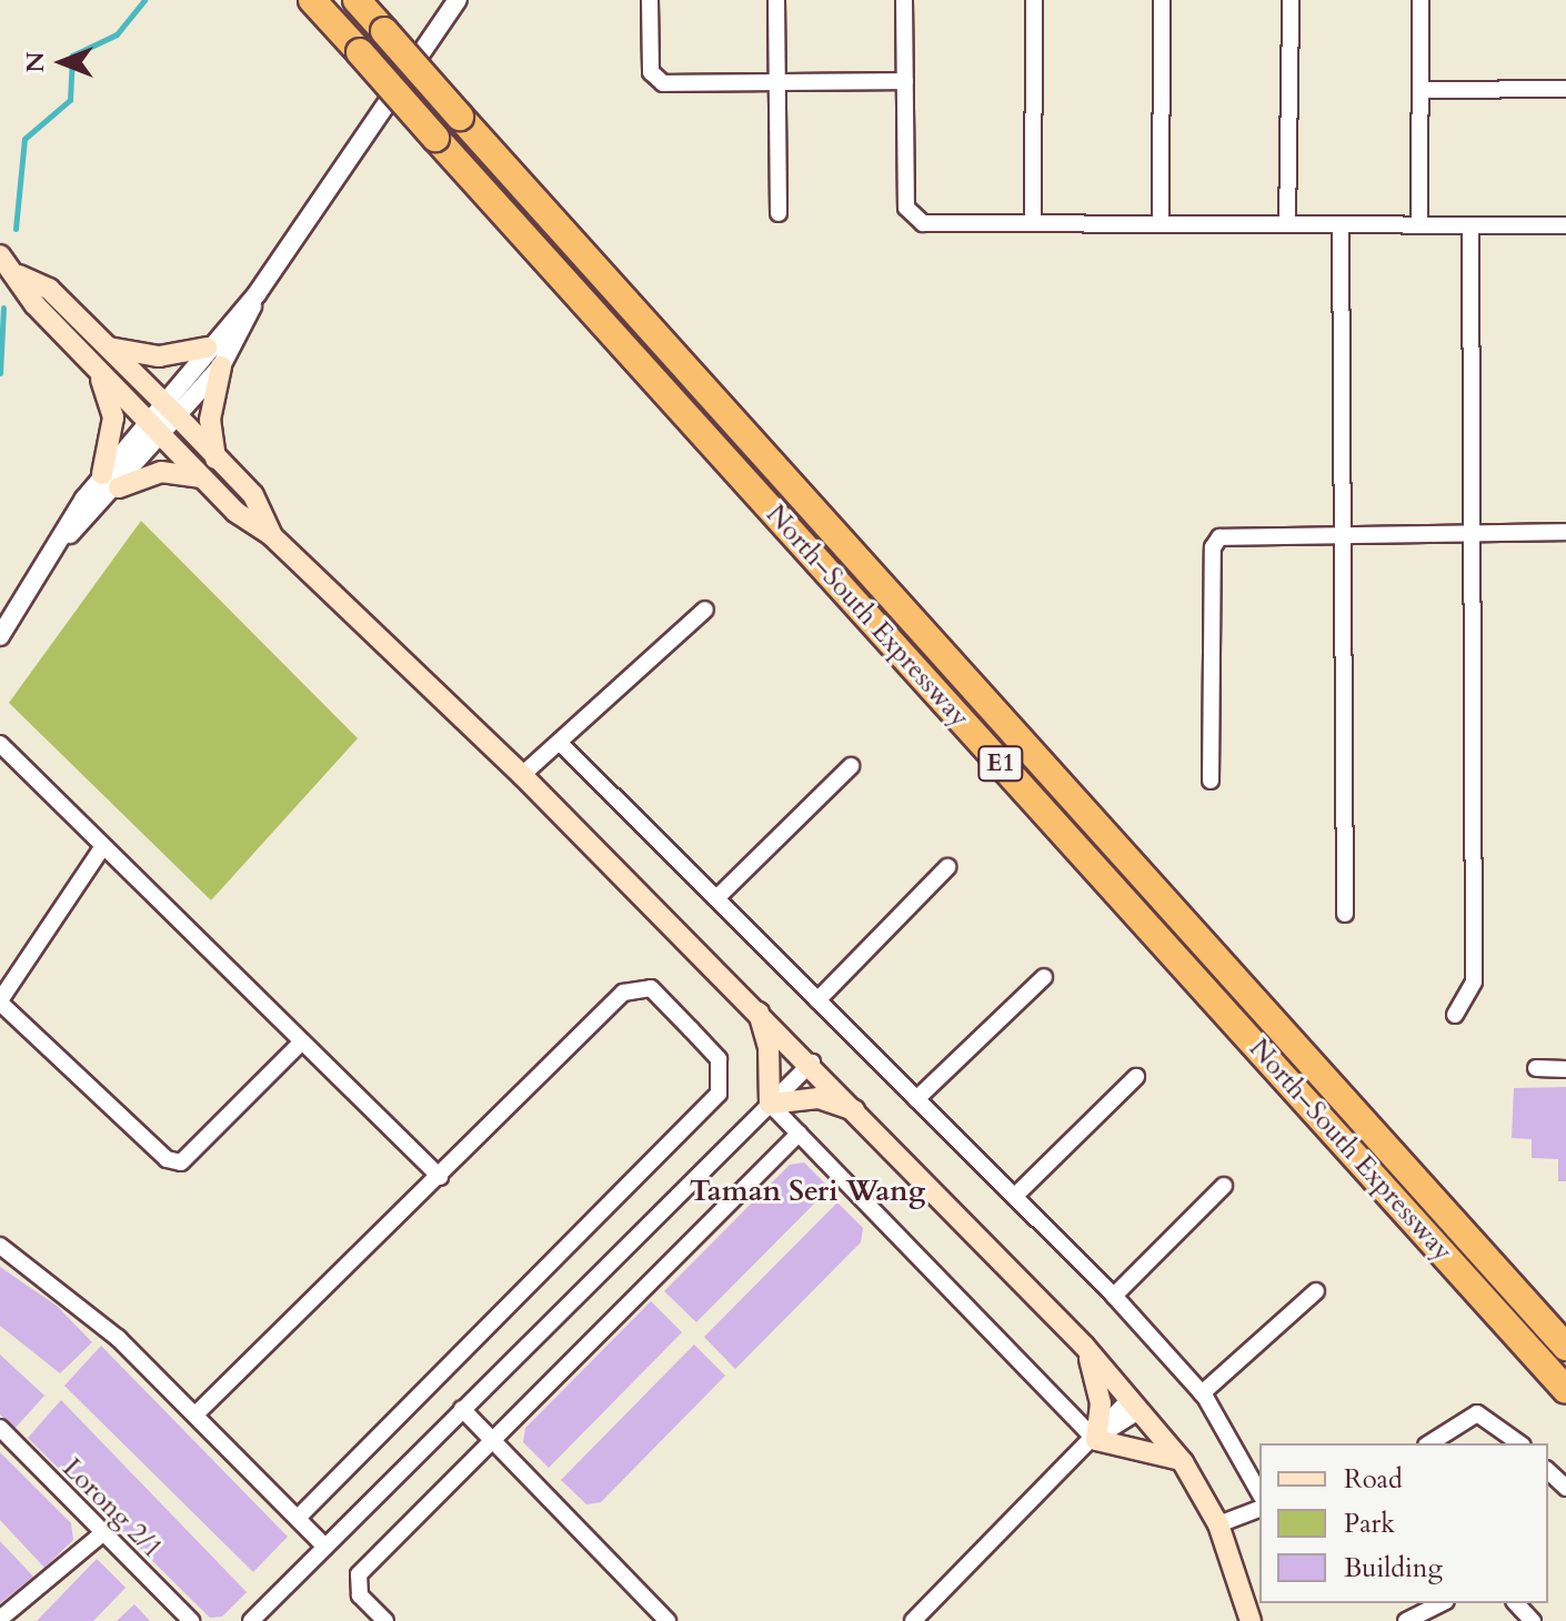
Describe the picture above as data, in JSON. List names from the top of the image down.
{
  "streets": {
    "highway": ["North–South Expressway", "E1"],
    "street": ["Lorong 2/1"]
  },
  "districts": ["Taman Seri Wang"],
  "legend": ["Road", "Park", "Building"],
  "north": "left"
}
